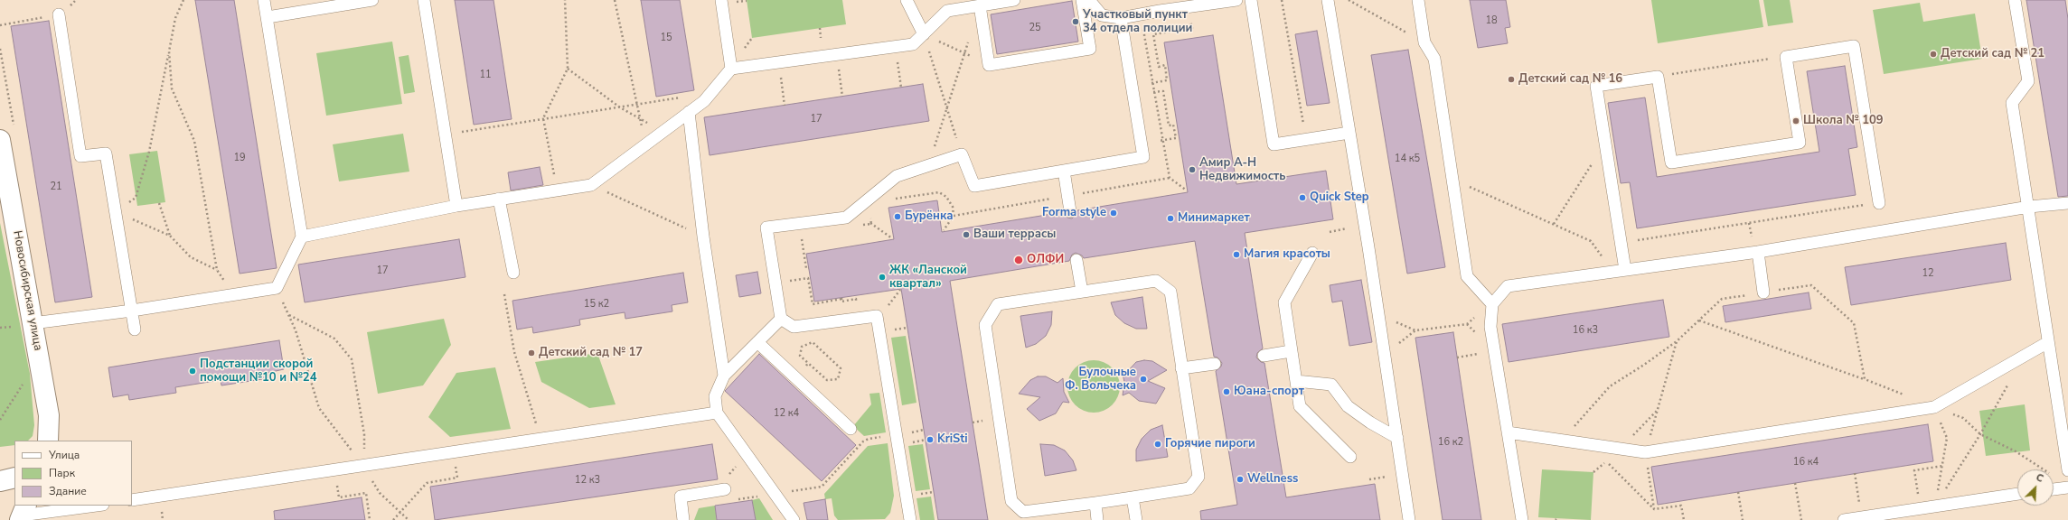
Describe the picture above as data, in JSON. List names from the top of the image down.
{
  "streets": {
    "street": ["Новосибирская улица"]
  },
  "places": [
    "Участковый пункт 34 отдела полиции",
    "Детский сад № 21",
    "Детский сад № 16",
    "Школа № 109",
    "Амир А-Н Недвижимость",
    "Quick Step",
    "Forma style",
    "Бурёнка",
    "Минимаркет",
    "Ваши террасы",
    "Магия красоты",
    "ОЛФИ",
    "ЖК «Ланской квартал»",
    "Детский сад № 17",
    "Подстанции скорой помощи №10 и №24",
    "Булочные Ф. Вольчека",
    "Юана-спорт",
    "KriSti",
    "Горячие пироги",
    "Wellness"
  ],
  "house_numbers": [
    "18",
    "25",
    "15",
    "11",
    "17",
    "19",
    "14 к5",
    "21",
    "17",
    "12",
    "15 к2",
    "16 к3",
    "12 к4",
    "16 к2",
    "16 к4",
    "12 к3"
  ],
  "legend": ["Улица", "Парк", "Здание"],
  "north": "top right"
}
